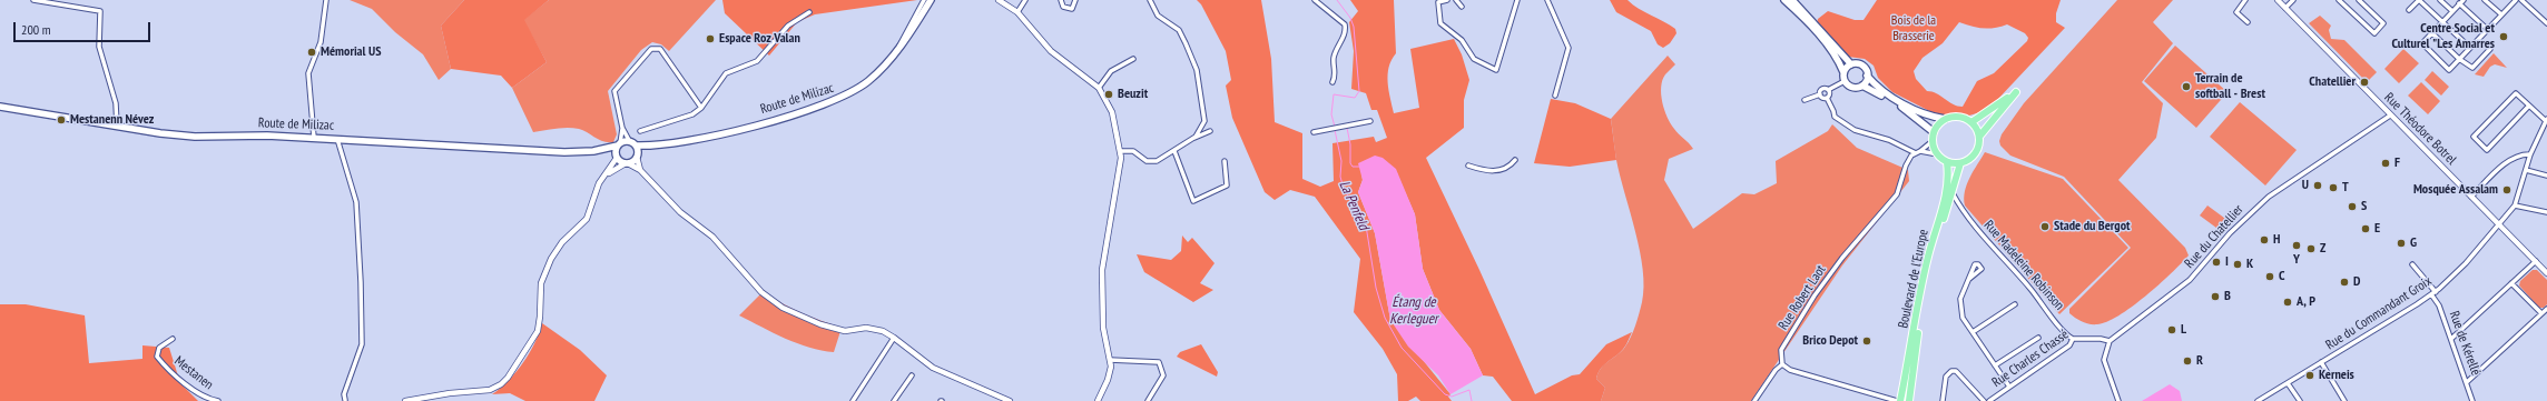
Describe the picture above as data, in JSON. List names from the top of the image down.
{
  "streets": {
    "main road": ["Route de Milizac", "Boulevard de l'Europe"],
    "street": [
      "Rue Théodore Botrel",
      "Rue du Chatellier",
      "Rue Madeleine Robinson",
      "Rue Robert Laot",
      "Rue du Commandant Groix",
      "Rue de Kérellé",
      "Rue Charles Chassé",
      "Mestanen"
    ]
  },
  "crossings": [
    ["Rue Théodore Botrel", "Rue du Chatellier"],
    ["Rue Théodore Botrel", "Rue du Commandant Groix"],
    ["Rue du Chatellier", "Rue Charles Chassé"],
    ["Rue Madeleine Robinson", "Boulevard de l'Europe"],
    ["Rue Madeleine Robinson", "Rue Charles Chassé"],
    ["Boulevard de l'Europe", "Rue Robert Laot"],
    ["Rue du Commandant Groix", "Rue de Kérellé"]
  ],
  "water": ["La Penfeld", "Étang de Kerleguer"],
  "parks": ["Bois de la Brasserie"],
  "places": [
    "Centre Social et Culturel \"Les Amarres",
    "Espace Roz Valan",
    "Mémorial US",
    "Chatellier",
    "Terrain de softball - Brest",
    "Beuzit",
    "Mestanenn Névez",
    "F",
    "U",
    "T",
    "Mosquée Assalam",
    "S",
    "Stade du Bergot",
    "E",
    "H",
    "G",
    "Y",
    "Z",
    "I",
    "K",
    "C",
    "D",
    "B",
    "A, P",
    "L",
    "Brico Depot",
    "R",
    "Kerneis"
  ],
  "scale_bar": "200 m"
}
